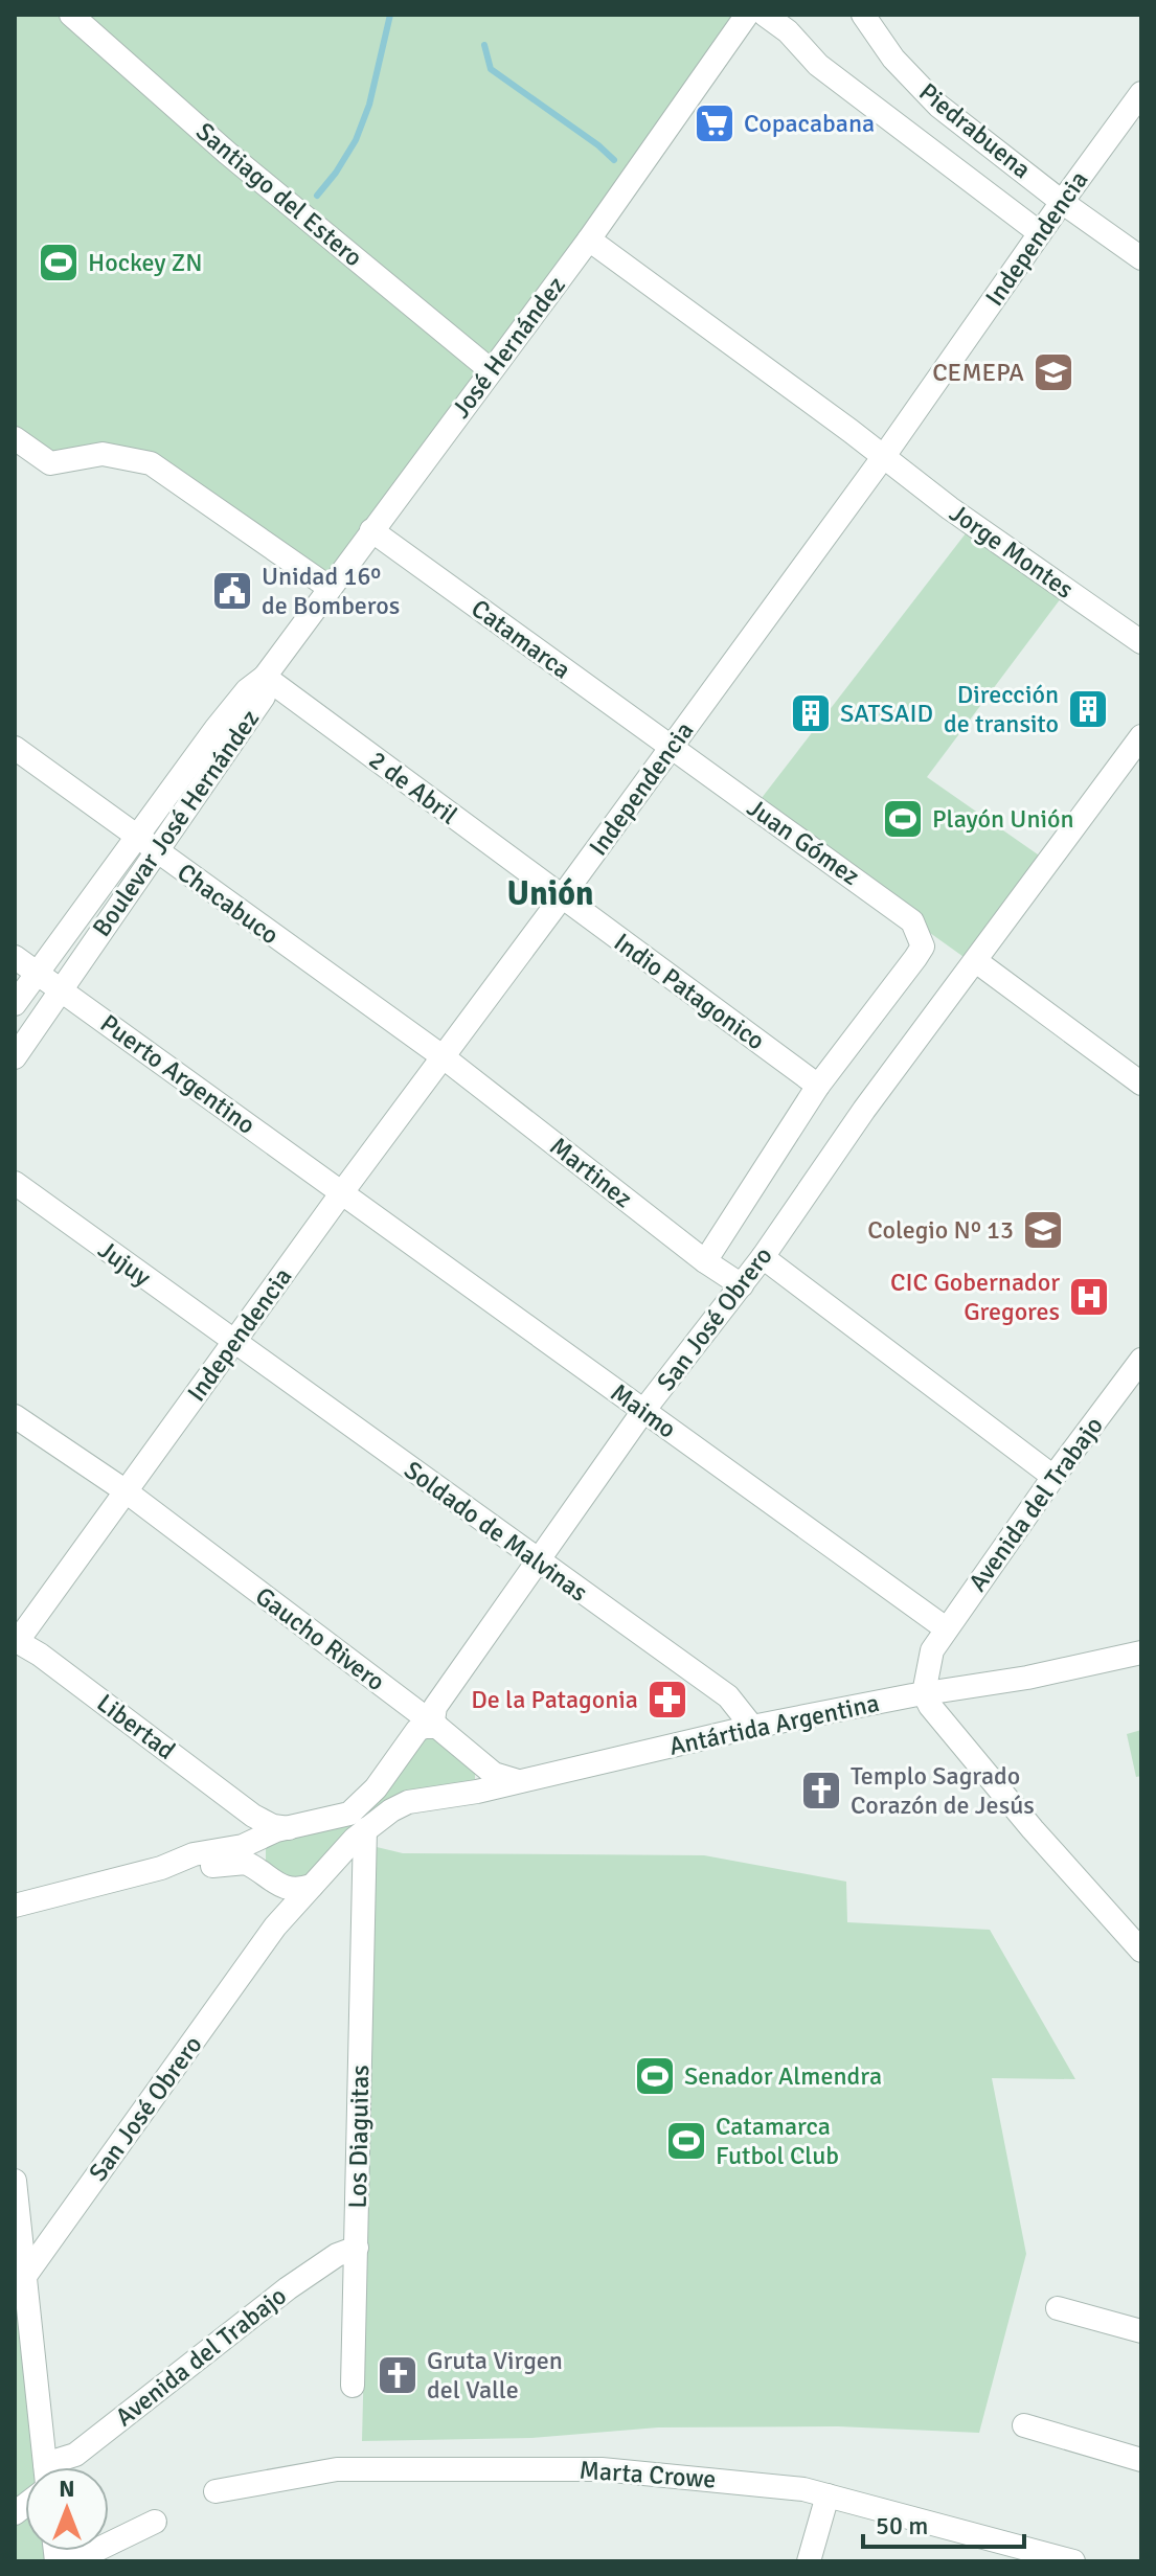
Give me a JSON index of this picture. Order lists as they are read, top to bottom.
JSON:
{
  "streets": {
    "street": [
      "Piedrabuena",
      "Santiago del Estero",
      "Independencia",
      "José Hernández",
      "Jorge Montes",
      "Catamarca",
      "2 de Abril",
      "Boulevar José Hernández",
      "Juan Gómez",
      "Chacabuco",
      "Indio Patagonico",
      "Puerto Argentino",
      "Martinez",
      "Jujuy",
      "San José Obrero",
      "Maimo",
      "Avenida del Trabajo",
      "Soldado de Malvinas",
      "Gaucho Rivero",
      "Antártida Argentina",
      "Libertad",
      "Los Diaguitas",
      "Marta Crowe"
    ]
  },
  "crossings": [
    ["Piedrabuena", "Independencia"],
    ["Santiago del Estero", "José Hernández"],
    ["Independencia", "Jorge Montes"],
    ["Independencia", "Catamarca"],
    ["Independencia", "2 de Abril"],
    ["Independencia", "Juan Gómez"],
    ["Independencia", "Chacabuco"],
    ["Independencia", "Indio Patagonico"],
    ["Independencia", "Puerto Argentino"],
    ["Independencia", "Martinez"],
    ["Independencia", "Jujuy"],
    ["Independencia", "Maimo"],
    ["Independencia", "Soldado de Malvinas"],
    ["Independencia", "Gaucho Rivero"],
    ["Independencia", "Libertad"],
    ["José Hernández", "Catamarca"],
    ["José Hernández", "2 de Abril"],
    ["José Hernández", "Boulevar José Hernández"],
    ["Catamarca", "Juan Gómez"],
    ["2 de Abril", "Boulevar José Hernández"],
    ["2 de Abril", "Indio Patagonico"],
    ["Boulevar José Hernández", "Chacabuco"],
    ["Boulevar José Hernández", "Puerto Argentino"],
    ["Juan Gómez", "San José Obrero"],
    ["Chacabuco", "Martinez"],
    ["Indio Patagonico", "San José Obrero"],
    ["Puerto Argentino", "Maimo"],
    ["Martinez", "San José Obrero"],
    ["Jujuy", "Soldado de Malvinas"],
    ["San José Obrero", "Maimo"],
    ["San José Obrero", "Soldado de Malvinas"],
    ["San José Obrero", "Gaucho Rivero"],
    ["San José Obrero", "Antártida Argentina"],
    ["San José Obrero", "Los Diaguitas"],
    ["Maimo", "Avenida del Trabajo"],
    ["Avenida del Trabajo", "Antártida Argentina"],
    ["Avenida del Trabajo", "Los Diaguitas"],
    ["Soldado de Malvinas", "Antártida Argentina"],
    ["Gaucho Rivero", "Antártida Argentina"]
  ],
  "districts": ["Unión"],
  "places": {
    "supermarket": ["Copacabana"],
    "sports": [
      "Hockey ZN",
      "Playón Unión",
      "Senador Almendra",
      "Catamarca Futbol Club"
    ],
    "school or university": ["CEMEPA", "Colegio Nº 13"],
    "public building": ["Unidad 16º de Bomberos"],
    "building": ["Dirección de transito", "SATSAID"],
    "hospital": ["CIC Gobernador Gregores"],
    "pharmacy": ["De la Patagonia"],
    "church": ["Templo Sagrado Corazón de Jesús", "Gruta Virgen del Valle"]
  },
  "scale_bar": "50 m",
  "north": "top"
}
